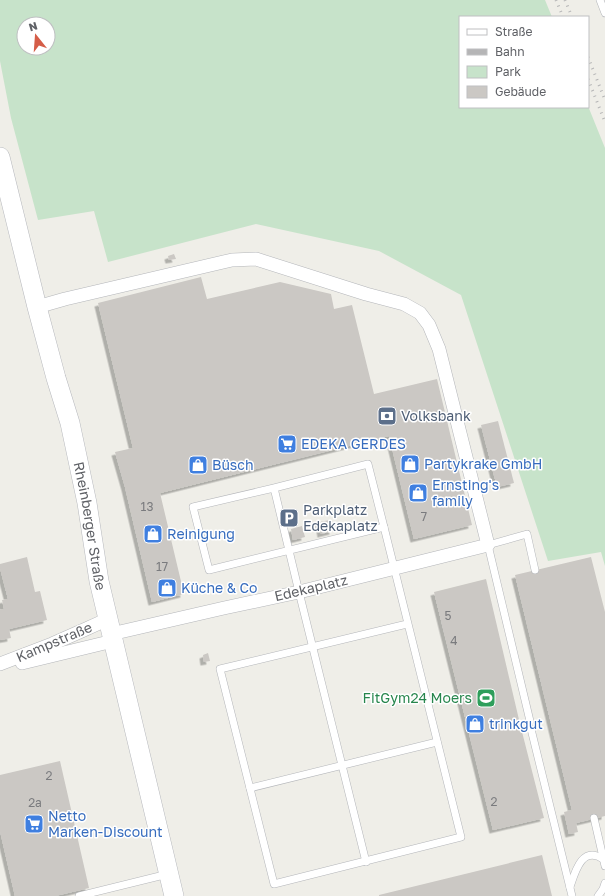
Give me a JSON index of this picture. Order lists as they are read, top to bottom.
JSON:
{
  "streets": {
    "main road": ["Rheinberger Straße"],
    "street": ["Edekaplatz", "Kampstraße"]
  },
  "crossings": [
    ["Rheinberger Straße", "Edekaplatz"],
    ["Rheinberger Straße", "Kampstraße"],
    ["Edekaplatz", "Kampstraße"]
  ],
  "places": {
    "bank": ["Volksbank"],
    "supermarket": ["EDEKA GERDES", "Netto Marken-Discount"],
    "shop": [
      "Partykrake GmbH",
      "Büsch",
      "Ernsting's family",
      "Reinigung",
      "Küche & Co",
      "trinkgut"
    ],
    "parking": ["Parkplatz Edekaplatz"],
    "sports": ["FitGym24 Moers"]
  },
  "house_numbers": [
    "13",
    "7",
    "17",
    "5",
    "4",
    "2",
    "2",
    "2a"
  ],
  "legend": [
    "Straße",
    "Bahn",
    "Park",
    "Gebäude"
  ],
  "north": "top"
}
